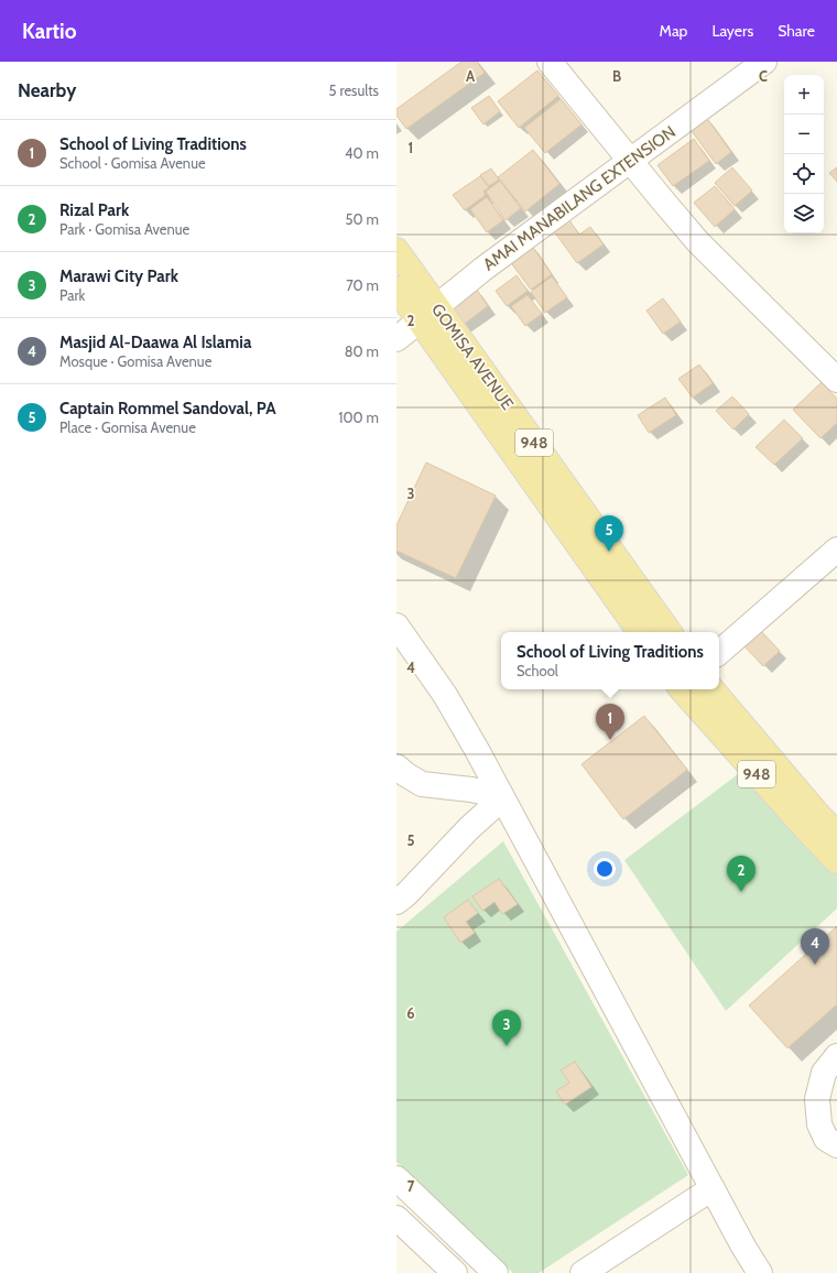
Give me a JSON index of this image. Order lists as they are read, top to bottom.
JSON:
{
  "streets": {
    "main road": ["GOMISA AVENUE", "948"],
    "street": ["AMAI MANABILANG EXTENSION"]
  },
  "crossings": [
    ["AMAI MANABILANG EXTENSION", "GOMISA AVENUE"]
  ],
  "page": {
    "header": "Kartio",
    "nav": ["Map", "Layers", "Share"],
    "heading": ["Nearby", "5 results"],
    "map_buttons": ["+", "−"],
    "list": [
      {
        "mark": "1",
        "name": "School of Living Traditions",
        "note": "School · Gomisa Avenue",
        "value": "40 m"
      },
      {
        "mark": "2",
        "name": "Rizal Park",
        "note": "Park · Gomisa Avenue",
        "value": "50 m"
      },
      {
        "mark": "3",
        "name": "Marawi City Park",
        "note": "Park",
        "value": "70 m"
      },
      {
        "mark": "4",
        "name": "Masjid Al-Daawa Al Islamia",
        "note": "Mosque · Gomisa Avenue",
        "value": "80 m"
      },
      {
        "mark": "5",
        "name": "Captain Rommel Sandoval, PA",
        "note": "Place · Gomisa Avenue",
        "value": "100 m"
      }
    ],
    "pins": [
      "5",
      "1",
      "2",
      "4",
      "3"
    ],
    "popup": ["School of Living Traditions", "School"]
  },
  "grid": {
    "columns": ["A", "B", "C"],
    "rows": [
      "1",
      "2",
      "3",
      "4",
      "5",
      "6",
      "7"
    ]
  }
}
